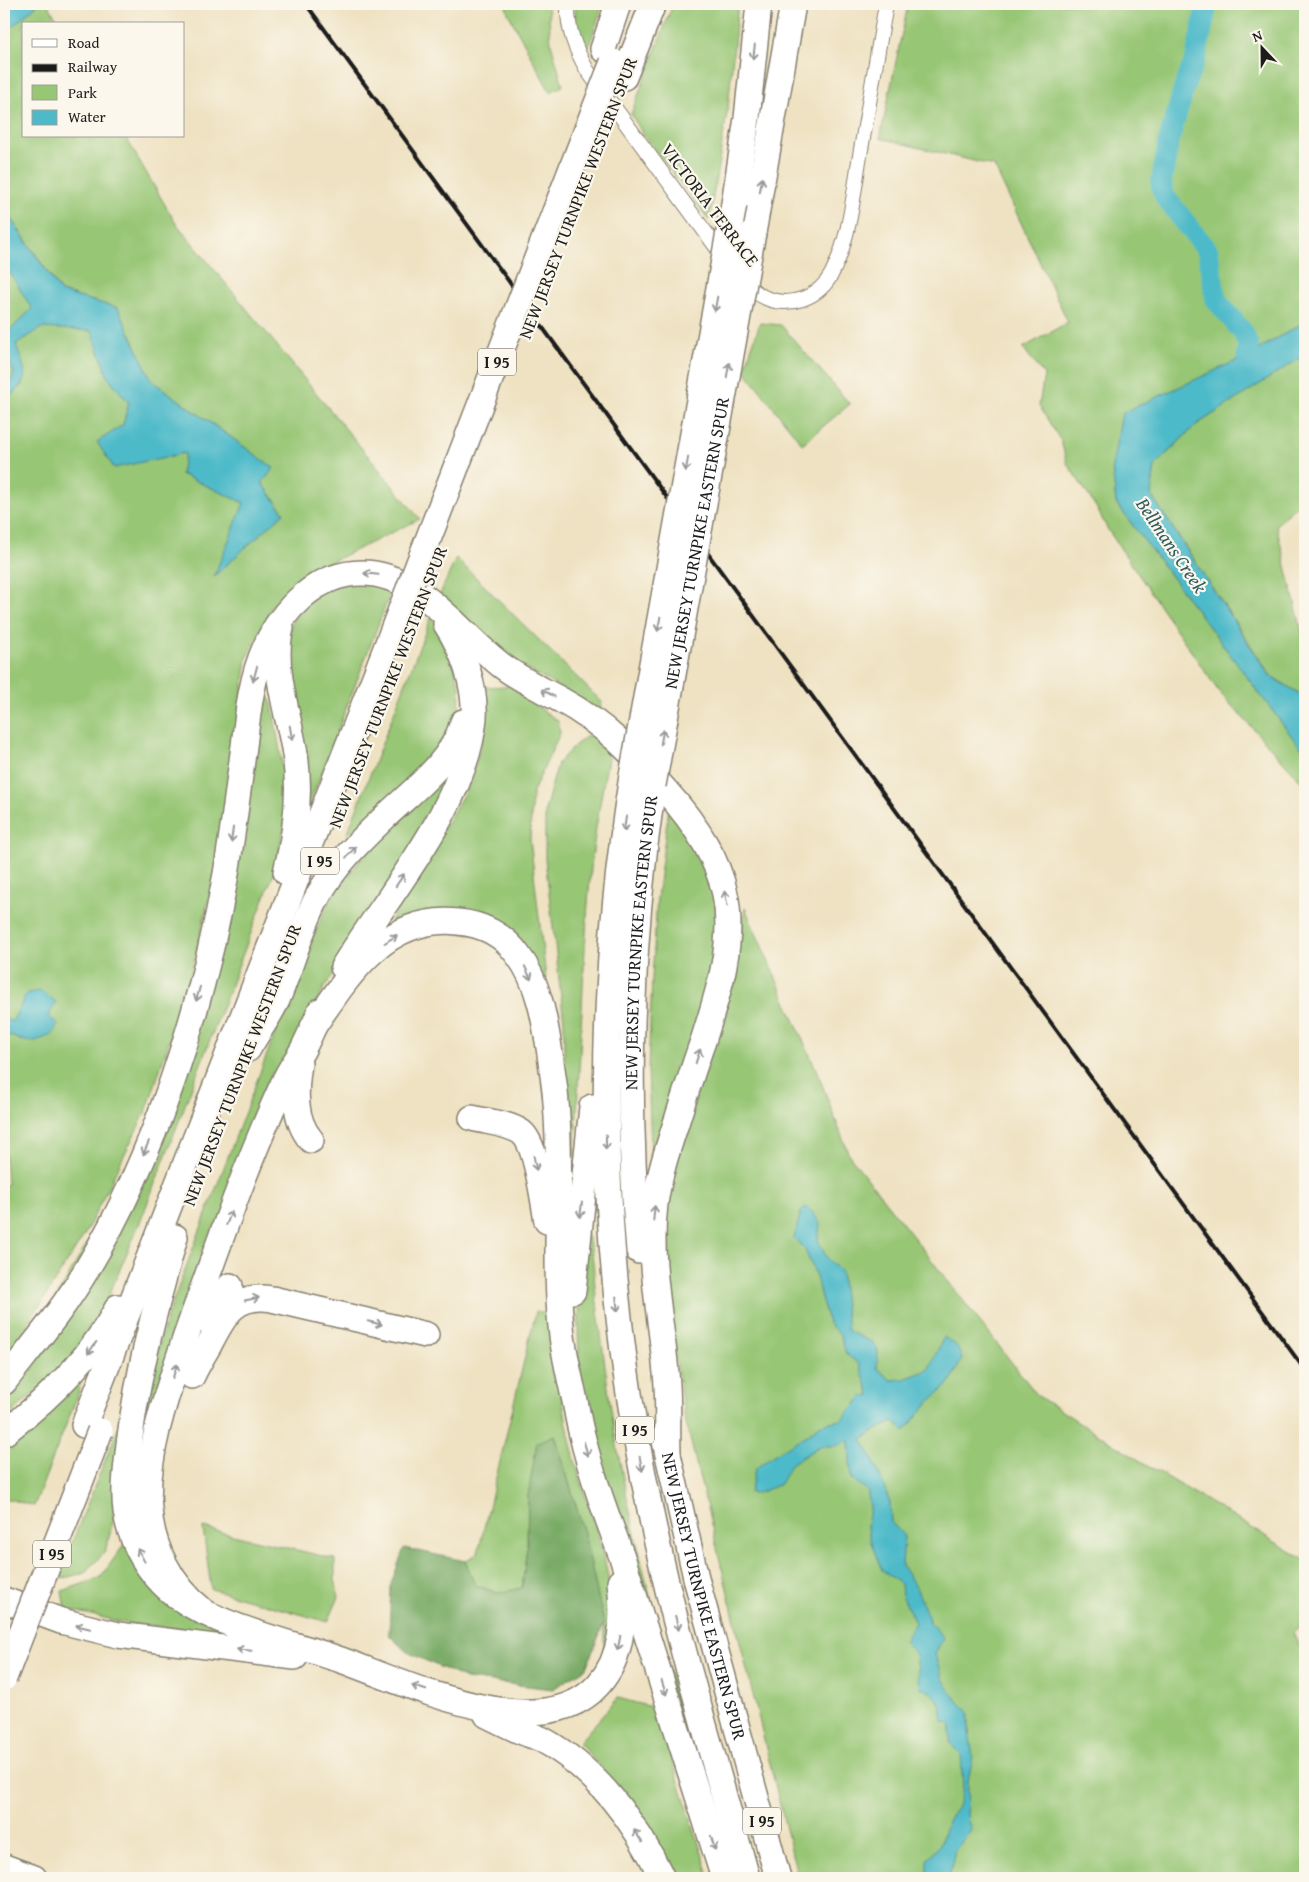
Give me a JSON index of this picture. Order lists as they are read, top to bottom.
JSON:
{
  "streets": {
    "highway": ["NEW JERSEY TURNPIKE WESTERN SPUR", "I 95", "NEW JERSEY TURNPIKE EASTERN SPUR"],
    "street": ["VICTORIA TERRACE"]
  },
  "water": ["Bellmans Creek"],
  "legend": [
    "Road",
    "Railway",
    "Park",
    "Water"
  ],
  "north": "top"
}
